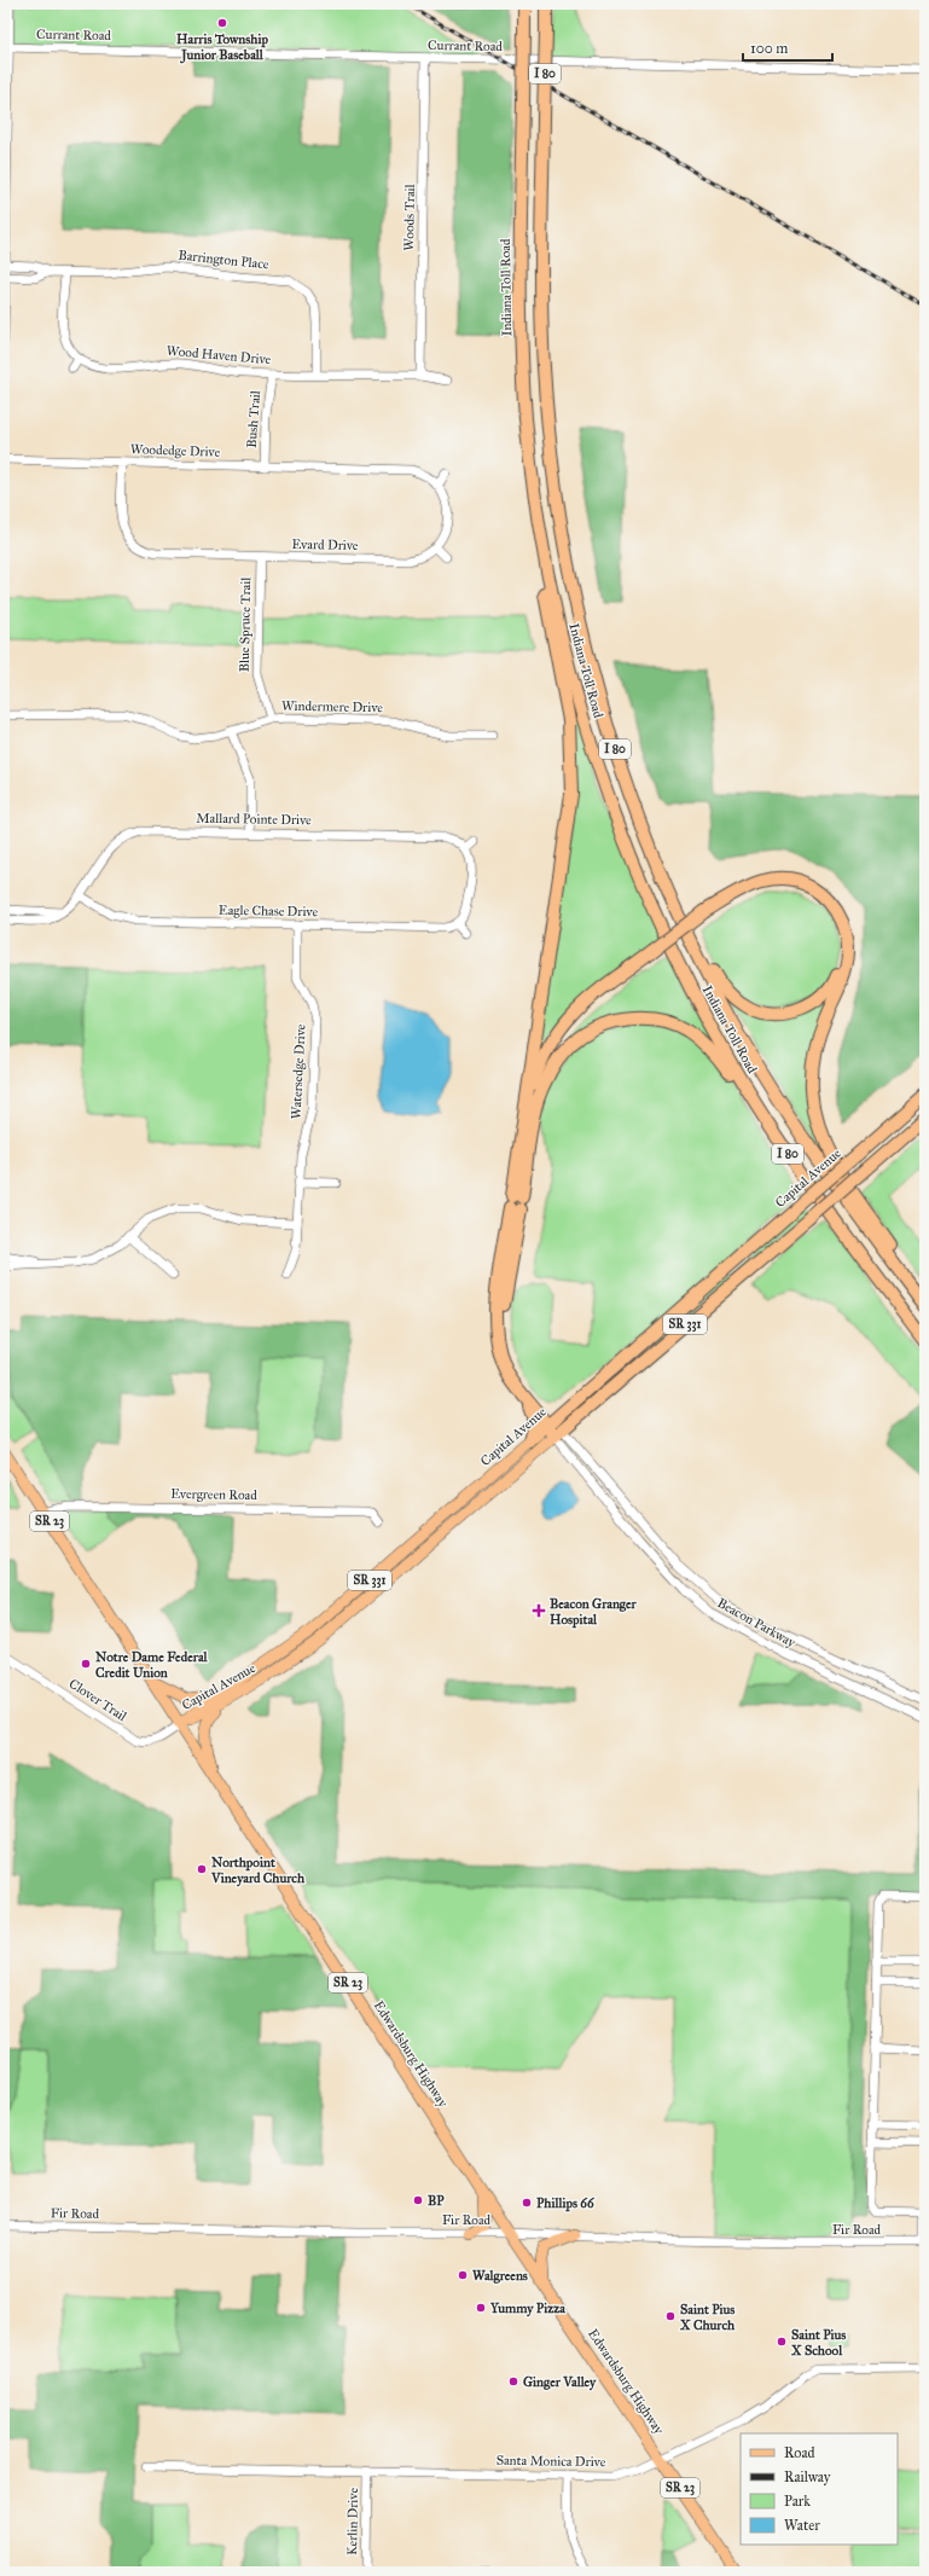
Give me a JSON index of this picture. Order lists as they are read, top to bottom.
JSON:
{
  "streets": {
    "highway": [
      "I 80",
      "Indiana Toll Road",
      "Capital Avenue",
      "SR 331"
    ],
    "main road": ["SR 23", "Edwardsburg Highway"],
    "street": [
      "Currant Road",
      "Woods Trail",
      "Barrington Place",
      "Wood Haven Drive",
      "Bush Trail",
      "Woodedge Drive",
      "Evard Drive",
      "Blue Spruce Trail",
      "Windermere Drive",
      "Mallard Pointe Drive",
      "Eagle Chase Drive",
      "Watersedge Drive",
      "Evergreen Road",
      "Beacon Parkway",
      "Clover Trail",
      "Fir Road",
      "Santa Monica Drive",
      "Kerlin Drive"
    ]
  },
  "crossings": [
    ["Currant Road", "Woods Trail"],
    ["Woods Trail", "Wood Haven Drive"],
    ["Barrington Place", "Wood Haven Drive"],
    ["Wood Haven Drive", "Bush Trail"],
    ["Bush Trail", "Woodedge Drive"],
    ["Woodedge Drive", "Evard Drive"],
    ["Evard Drive", "Blue Spruce Trail"],
    ["Blue Spruce Trail", "Windermere Drive"],
    ["Mallard Pointe Drive", "Eagle Chase Drive"],
    ["Eagle Chase Drive", "Watersedge Drive"],
    ["Capital Avenue", "Beacon Parkway"],
    ["Capital Avenue", "Clover Trail"],
    ["Capital Avenue", "Edwardsburg Highway"],
    ["Evergreen Road", "Edwardsburg Highway"],
    ["Clover Trail", "Edwardsburg Highway"],
    ["Edwardsburg Highway", "Fir Road"],
    ["Edwardsburg Highway", "Santa Monica Drive"],
    ["Santa Monica Drive", "Kerlin Drive"]
  ],
  "places": {
    "other": [
      "Harris Township Junior Baseball",
      "Notre Dame Federal Credit Union",
      "Northpoint Vineyard Church",
      "BP",
      "Phillips 66",
      "Walgreens",
      "Yummy Pizza",
      "Saint Pius X Church",
      "Saint Pius X School",
      "Ginger Valley"
    ],
    "health": ["Beacon Granger Hospital"]
  },
  "legend": [
    "Road",
    "Railway",
    "Park",
    "Water"
  ],
  "scale_bar": "100 m"
}
